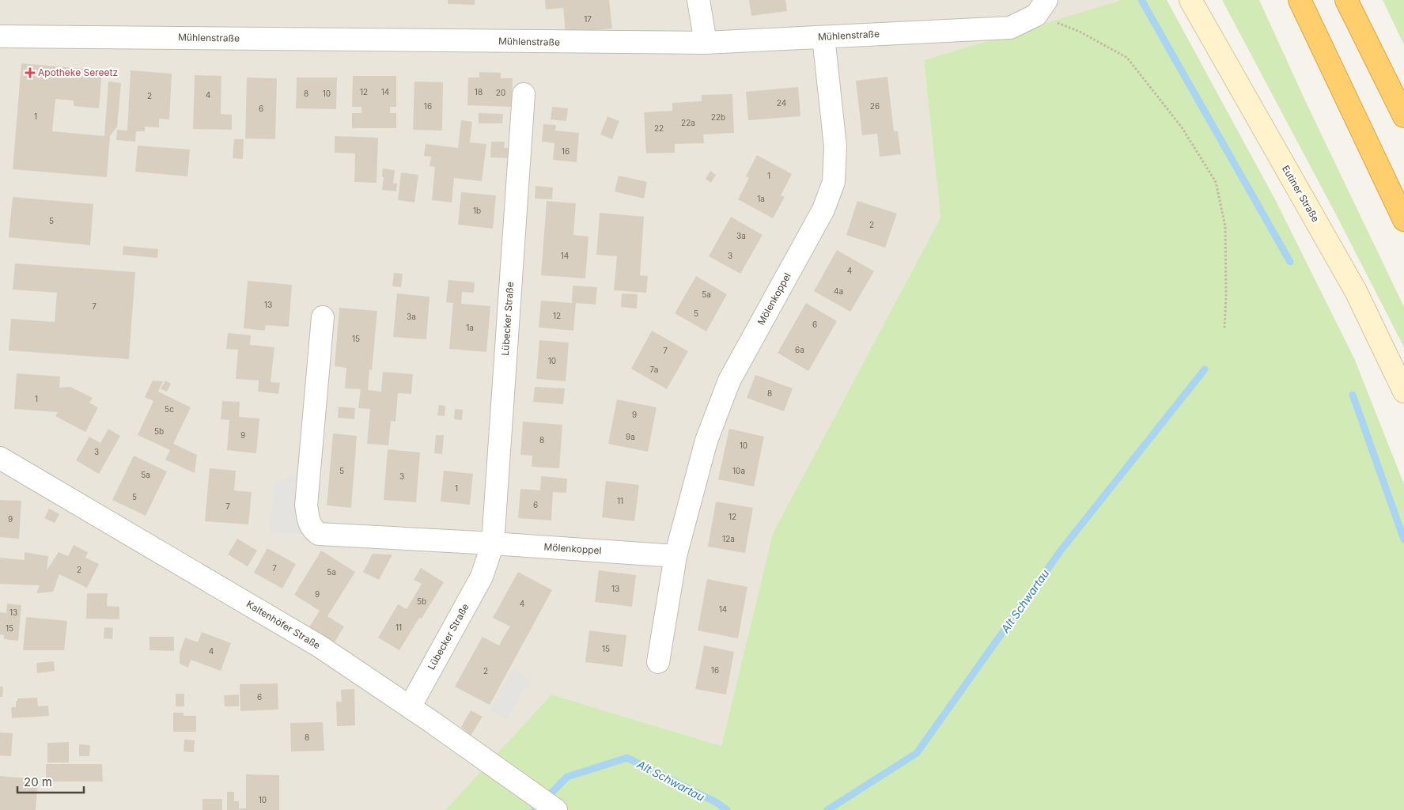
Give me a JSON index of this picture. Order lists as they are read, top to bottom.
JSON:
{
  "streets": {
    "main road": ["Eutiner Straße"],
    "street": [
      "Mühlenstraße",
      "Mölenkoppel",
      "Lübecker Straße",
      "Kaltenhöfer Straße"
    ]
  },
  "crossings": [
    ["Mühlenstraße", "Mölenkoppel"],
    ["Mölenkoppel", "Lübecker Straße"],
    ["Lübecker Straße", "Kaltenhöfer Straße"]
  ],
  "water": ["Alt Schwartau"],
  "places": {
    "health": ["Apotheke Sereetz"]
  },
  "house_numbers": [
    "17",
    "12",
    "14",
    "18",
    "20",
    "8",
    "10",
    "4",
    "2",
    "24",
    "16",
    "26",
    "6",
    "1",
    "22b",
    "22a",
    "22",
    "16",
    "1",
    "1a",
    "1b",
    "5",
    "2",
    "3a",
    "14",
    "3",
    "4",
    "4a",
    "5a",
    "13",
    "7",
    "5",
    "12",
    "3a",
    "6",
    "1a",
    "15",
    "6a",
    "7",
    "10",
    "7a",
    "8",
    "1",
    "5c",
    "9",
    "5b",
    "9",
    "9a",
    "8",
    "10",
    "3",
    "5",
    "10a",
    "5a",
    "3",
    "1",
    "5",
    "11",
    "6",
    "7",
    "12",
    "9",
    "12a",
    "7",
    "2",
    "5a",
    "13",
    "9",
    "5b",
    "4",
    "14",
    "13",
    "11",
    "15",
    "15",
    "4",
    "16",
    "2",
    "6",
    "8",
    "10"
  ],
  "scale_bar": "20 m"
}
